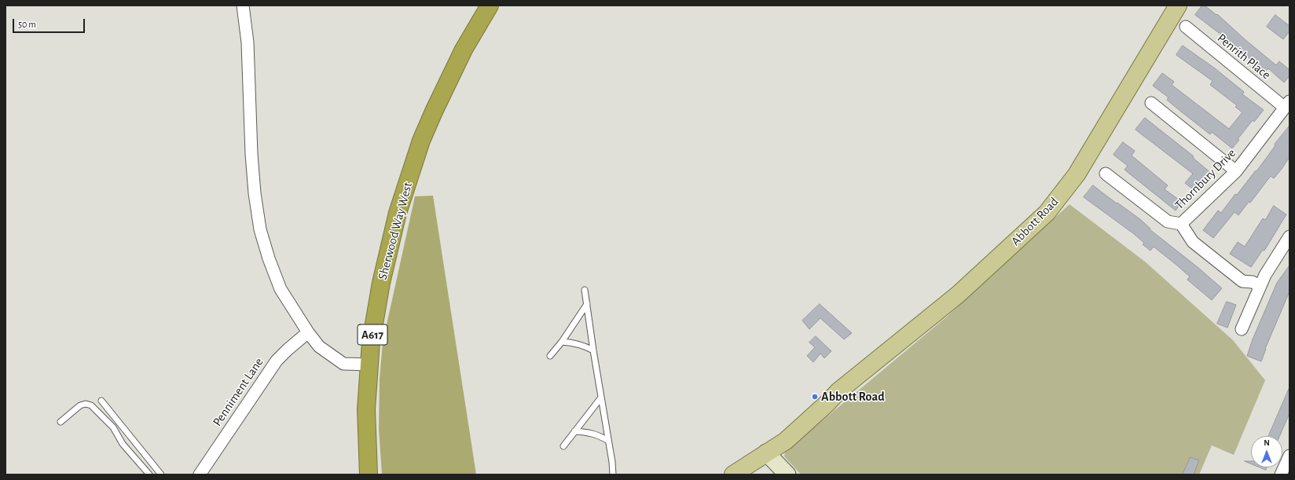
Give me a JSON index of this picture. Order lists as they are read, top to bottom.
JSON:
{
  "streets": {
    "highway": ["Sherwood Way West", "A617"],
    "main road": ["Abbott Road"],
    "street": ["Penrith Place", "Thornbury Drive", "Penniment Lane"]
  },
  "crossings": [
    ["Penrith Place", "Thornbury Drive"]
  ],
  "places": ["Abbott Road"],
  "scale_bar": "50 m",
  "north": "top"
}
